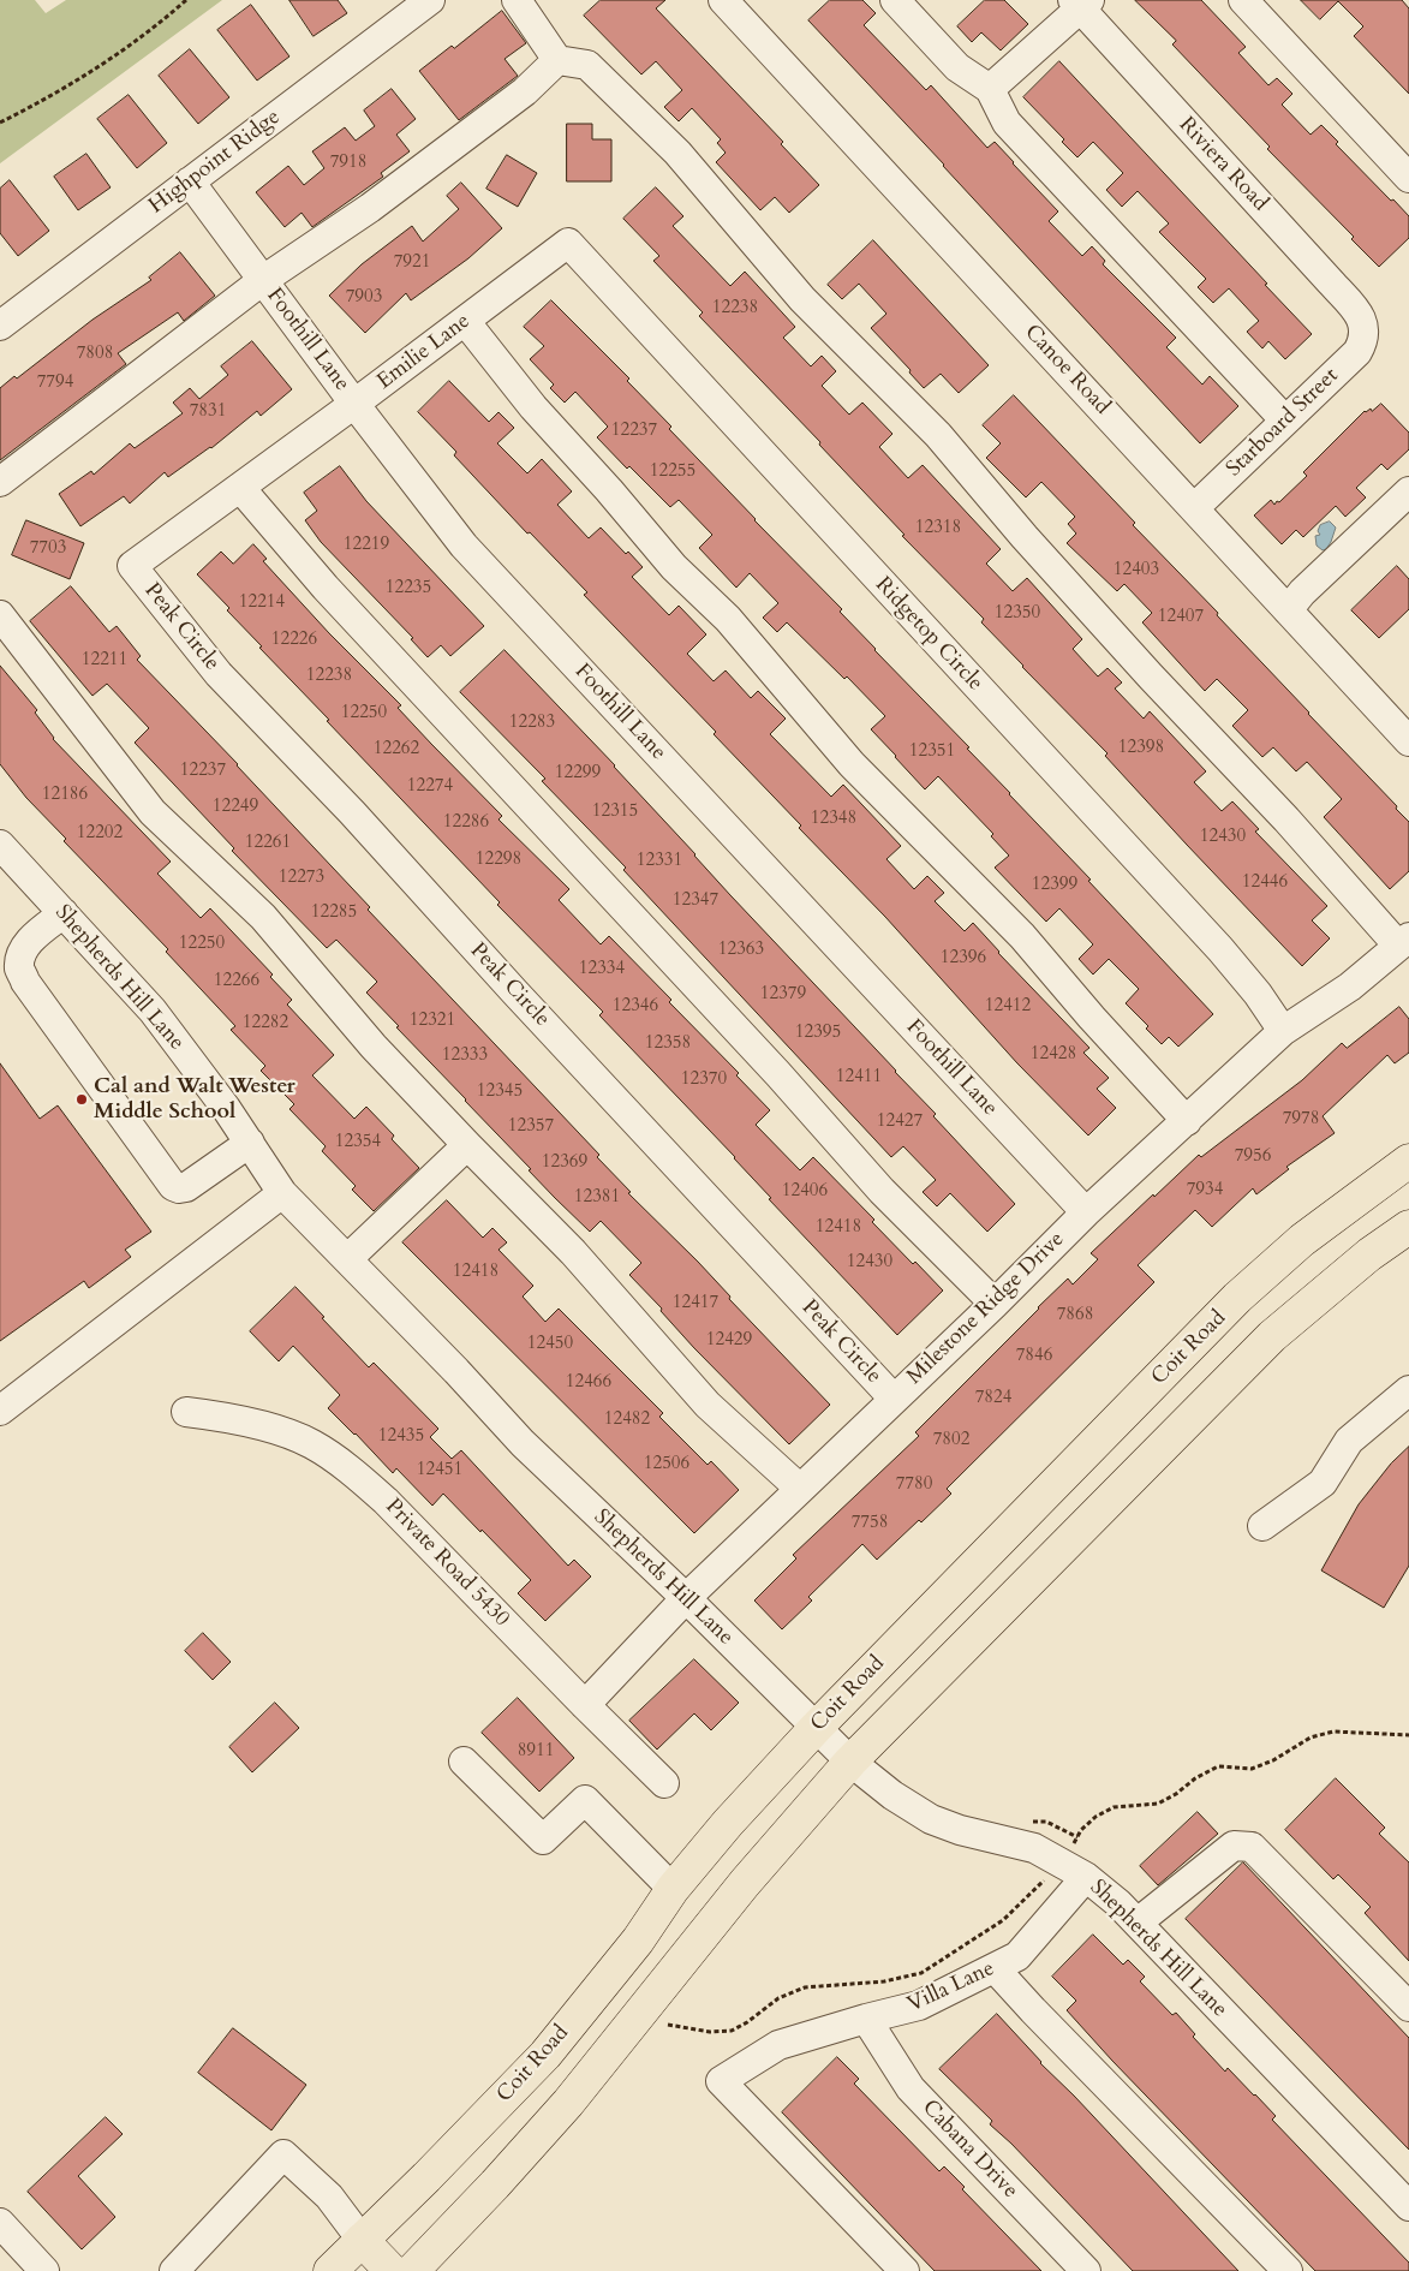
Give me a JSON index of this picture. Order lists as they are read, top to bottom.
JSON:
{
  "streets": {
    "main road": ["Coit Road"],
    "street": [
      "Highpoint Ridge",
      "Riviera Road",
      "Foothill Lane",
      "Emilie Lane",
      "Canoe Road",
      "Starboard Street",
      "Peak Circle",
      "Ridgetop Circle",
      "Shepherds Hill Lane",
      "Milestone Ridge Drive",
      "Private Road 5430",
      "Villa Lane",
      "Cabana Drive"
    ]
  },
  "crossings": [
    ["Highpoint Ridge", "Foothill Lane"],
    ["Riviera Road", "Starboard Street"],
    ["Foothill Lane", "Emilie Lane"],
    ["Foothill Lane", "Milestone Ridge Drive"],
    ["Emilie Lane", "Peak Circle"],
    ["Emilie Lane", "Ridgetop Circle"],
    ["Canoe Road", "Starboard Street"],
    ["Peak Circle", "Milestone Ridge Drive"],
    ["Ridgetop Circle", "Milestone Ridge Drive"],
    ["Shepherds Hill Lane", "Milestone Ridge Drive"],
    ["Shepherds Hill Lane", "Coit Road"],
    ["Shepherds Hill Lane", "Villa Lane"],
    ["Milestone Ridge Drive", "Private Road 5430"],
    ["Villa Lane", "Cabana Drive"]
  ],
  "places": ["Cal and Walt Wester Middle School"],
  "house_numbers": [
    "7918",
    "7921",
    "7903",
    "12238",
    "7808",
    "7794",
    "7831",
    "12237",
    "12255",
    "12318",
    "12219",
    "7703",
    "12403",
    "12235",
    "12214",
    "12350",
    "12407",
    "12226",
    "12211",
    "12238",
    "12250",
    "12283",
    "12398",
    "12262",
    "12351",
    "12237",
    "12299",
    "12274",
    "12186",
    "12249",
    "12315",
    "12348",
    "12286",
    "12202",
    "12430",
    "12261",
    "12298",
    "12331",
    "12273",
    "12446",
    "12399",
    "12347",
    "12285",
    "12250",
    "12363",
    "12396",
    "12334",
    "12266",
    "12379",
    "12346",
    "12412",
    "12321",
    "12282",
    "12395",
    "12358",
    "12428",
    "12333",
    "12411",
    "12370",
    "12345",
    "7978",
    "12427",
    "12357",
    "12354",
    "7956",
    "12369",
    "7934",
    "12406",
    "12381",
    "12418",
    "12430",
    "12418",
    "12417",
    "7868",
    "12429",
    "12450",
    "7846",
    "12466",
    "7824",
    "12482",
    "12435",
    "7802",
    "12506",
    "12451",
    "7780",
    "7758",
    "8911"
  ]
}
